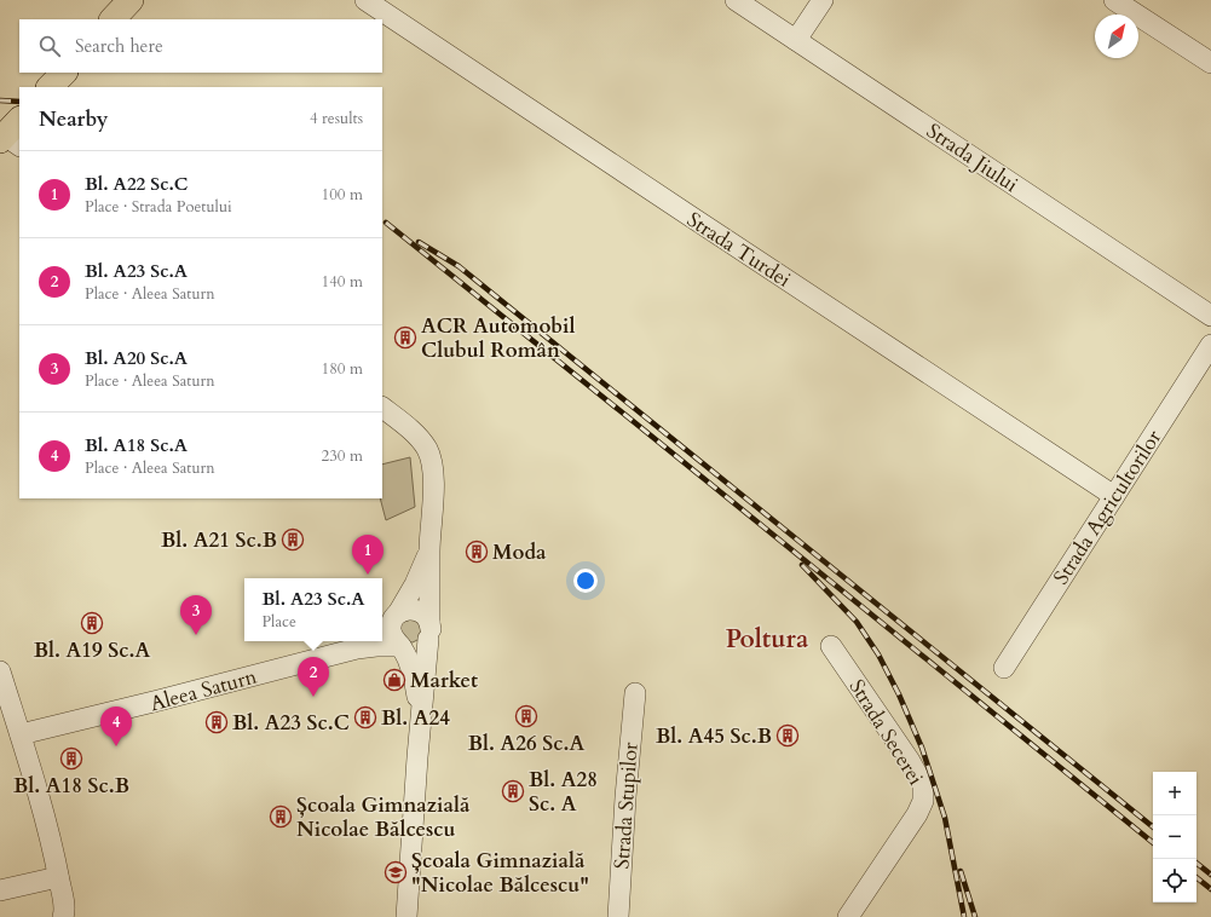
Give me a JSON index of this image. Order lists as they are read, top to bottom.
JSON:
{
  "streets": {
    "street": [
      "Strada Jiului",
      "Strada Turdei",
      "Strada Agricultorilor",
      "Aleea Saturn",
      "Strada Secerei",
      "Strada Stupilor"
    ]
  },
  "crossings": [
    ["Strada Turdei", "Strada Agricultorilor"]
  ],
  "districts": ["Poltura"],
  "places": {
    "building": [
      "ACR Automobil Clubul Român",
      "Bl. A21 Sc.B",
      "Moda",
      "Bl. A19 Sc.A",
      "Bl. A26 Sc.A",
      "Bl. A24",
      "Bl. A23 Sc.C",
      "Bl. A45 Sc.B",
      "Bl. A18 Sc.B",
      "Bl. A28 Sc. A",
      "Școala Gimnazială Nicolae Bălcescu"
    ],
    "shop": ["Market"],
    "school or university": ["Școala Gimnazială \"Nicolae Bălcescu\""]
  },
  "north": "top right",
  "page": {
    "search": "Search here",
    "heading": ["Nearby", "4 results"],
    "list": [
      {
        "mark": "1",
        "name": "Bl. A22 Sc.C",
        "note": "Place · Strada Poetului",
        "value": "100 m"
      },
      {
        "mark": "2",
        "name": "Bl. A23 Sc.A",
        "note": "Place · Aleea Saturn",
        "value": "140 m"
      },
      {
        "mark": "3",
        "name": "Bl. A20 Sc.A",
        "note": "Place · Aleea Saturn",
        "value": "180 m"
      },
      {
        "mark": "4",
        "name": "Bl. A18 Sc.A",
        "note": "Place · Aleea Saturn",
        "value": "230 m"
      }
    ],
    "pins": [
      "1",
      "3",
      "2",
      "4"
    ],
    "popup": ["Bl. A23 Sc.A", "Place"],
    "map_buttons": ["+", "−"]
  }
}
